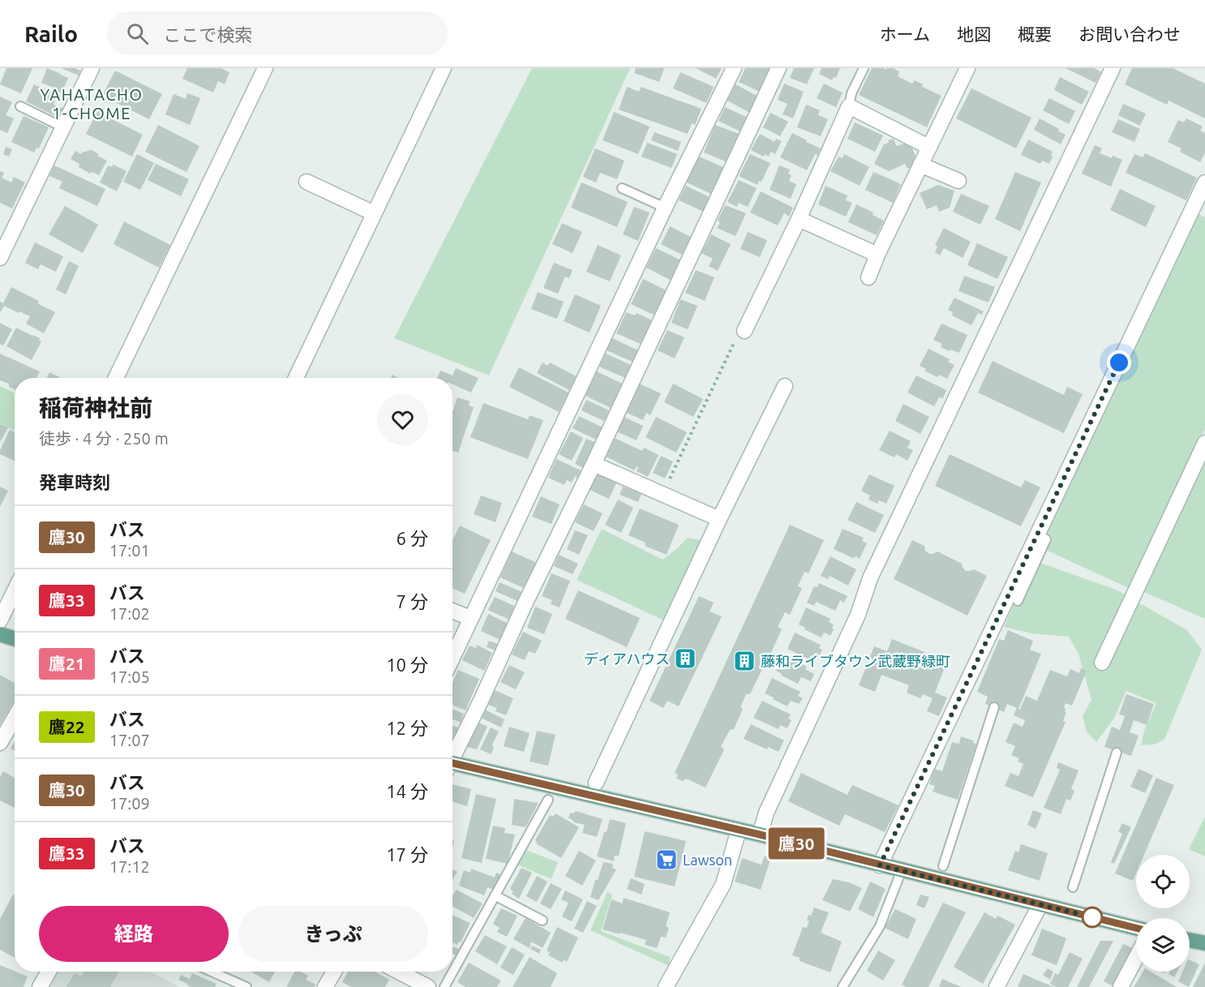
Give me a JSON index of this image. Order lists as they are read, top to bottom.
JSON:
{
  "districts": ["YAHATACHO 1-CHOME"],
  "places": {
    "building": ["ディアハウス", "藤和ライブタウン武蔵野緑町"],
    "supermarket": ["Lawson"]
  },
  "lines": ["bus line 鷹30"],
  "page": {
    "header": "Railo",
    "search": "ここで検索",
    "nav": [
      "ホーム",
      "地図",
      "概要",
      "お問い合わせ"
    ],
    "on_map": "鷹30",
    "heading": [
      ["稲荷神社前", "徒歩 · 4 分 · 250 m"],
      "発車時刻"
    ],
    "list": [
      {
        "mark": "鷹30",
        "name": "バス",
        "note": "17:01",
        "value": "6 分"
      },
      {
        "mark": "鷹33",
        "name": "バス",
        "note": "17:02",
        "value": "7 分"
      },
      {
        "mark": "鷹21",
        "name": "バス",
        "note": "17:05",
        "value": "10 分"
      },
      {
        "mark": "鷹22",
        "name": "バス",
        "note": "17:07",
        "value": "12 分"
      },
      {
        "mark": "鷹30",
        "name": "バス",
        "note": "17:09",
        "value": "14 分"
      },
      {
        "mark": "鷹33",
        "name": "バス",
        "note": "17:12",
        "value": "17 分"
      }
    ],
    "buttons": ["経路", "きっぷ"]
  }
}
